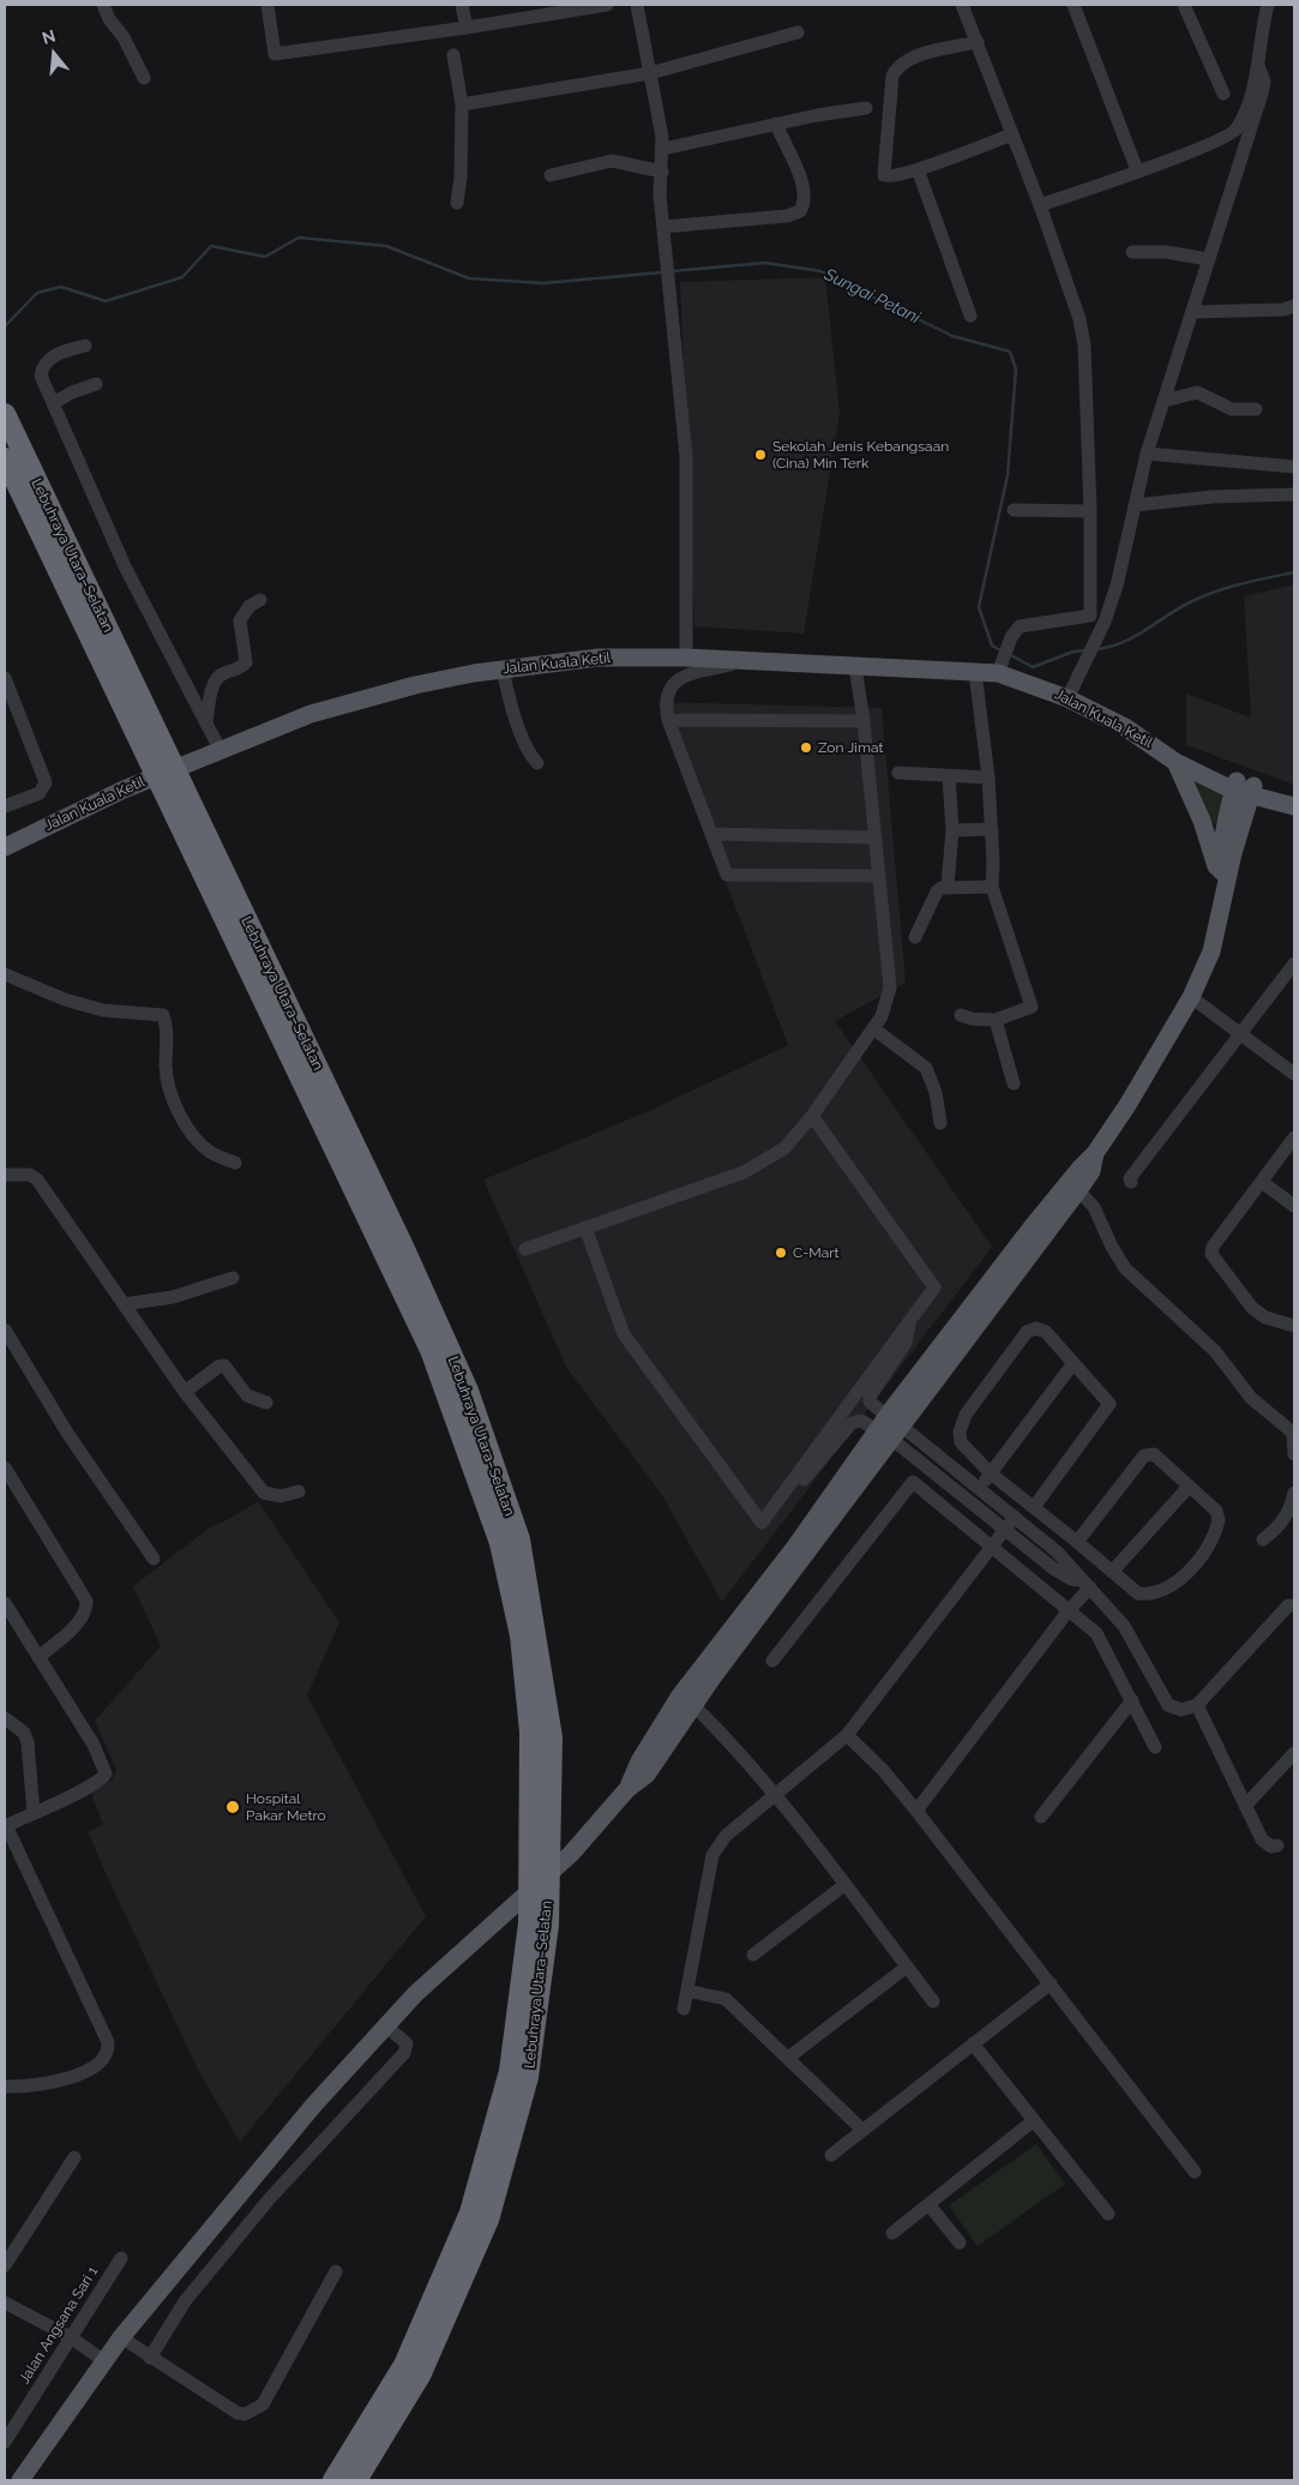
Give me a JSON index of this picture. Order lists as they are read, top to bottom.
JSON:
{
  "streets": {
    "highway": ["Lebuhraya Utara–Selatan"],
    "main road": ["Jalan Kuala Ketil"],
    "street": ["Jalan Angsana Sari 1"]
  },
  "water": ["Sungai Petani"],
  "places": [
    "Sekolah Jenis Kebangsaan (Cina) Min Terk",
    "Zon Jimat",
    "C-Mart",
    "Hospital Pakar Metro"
  ],
  "north": "top"
}
